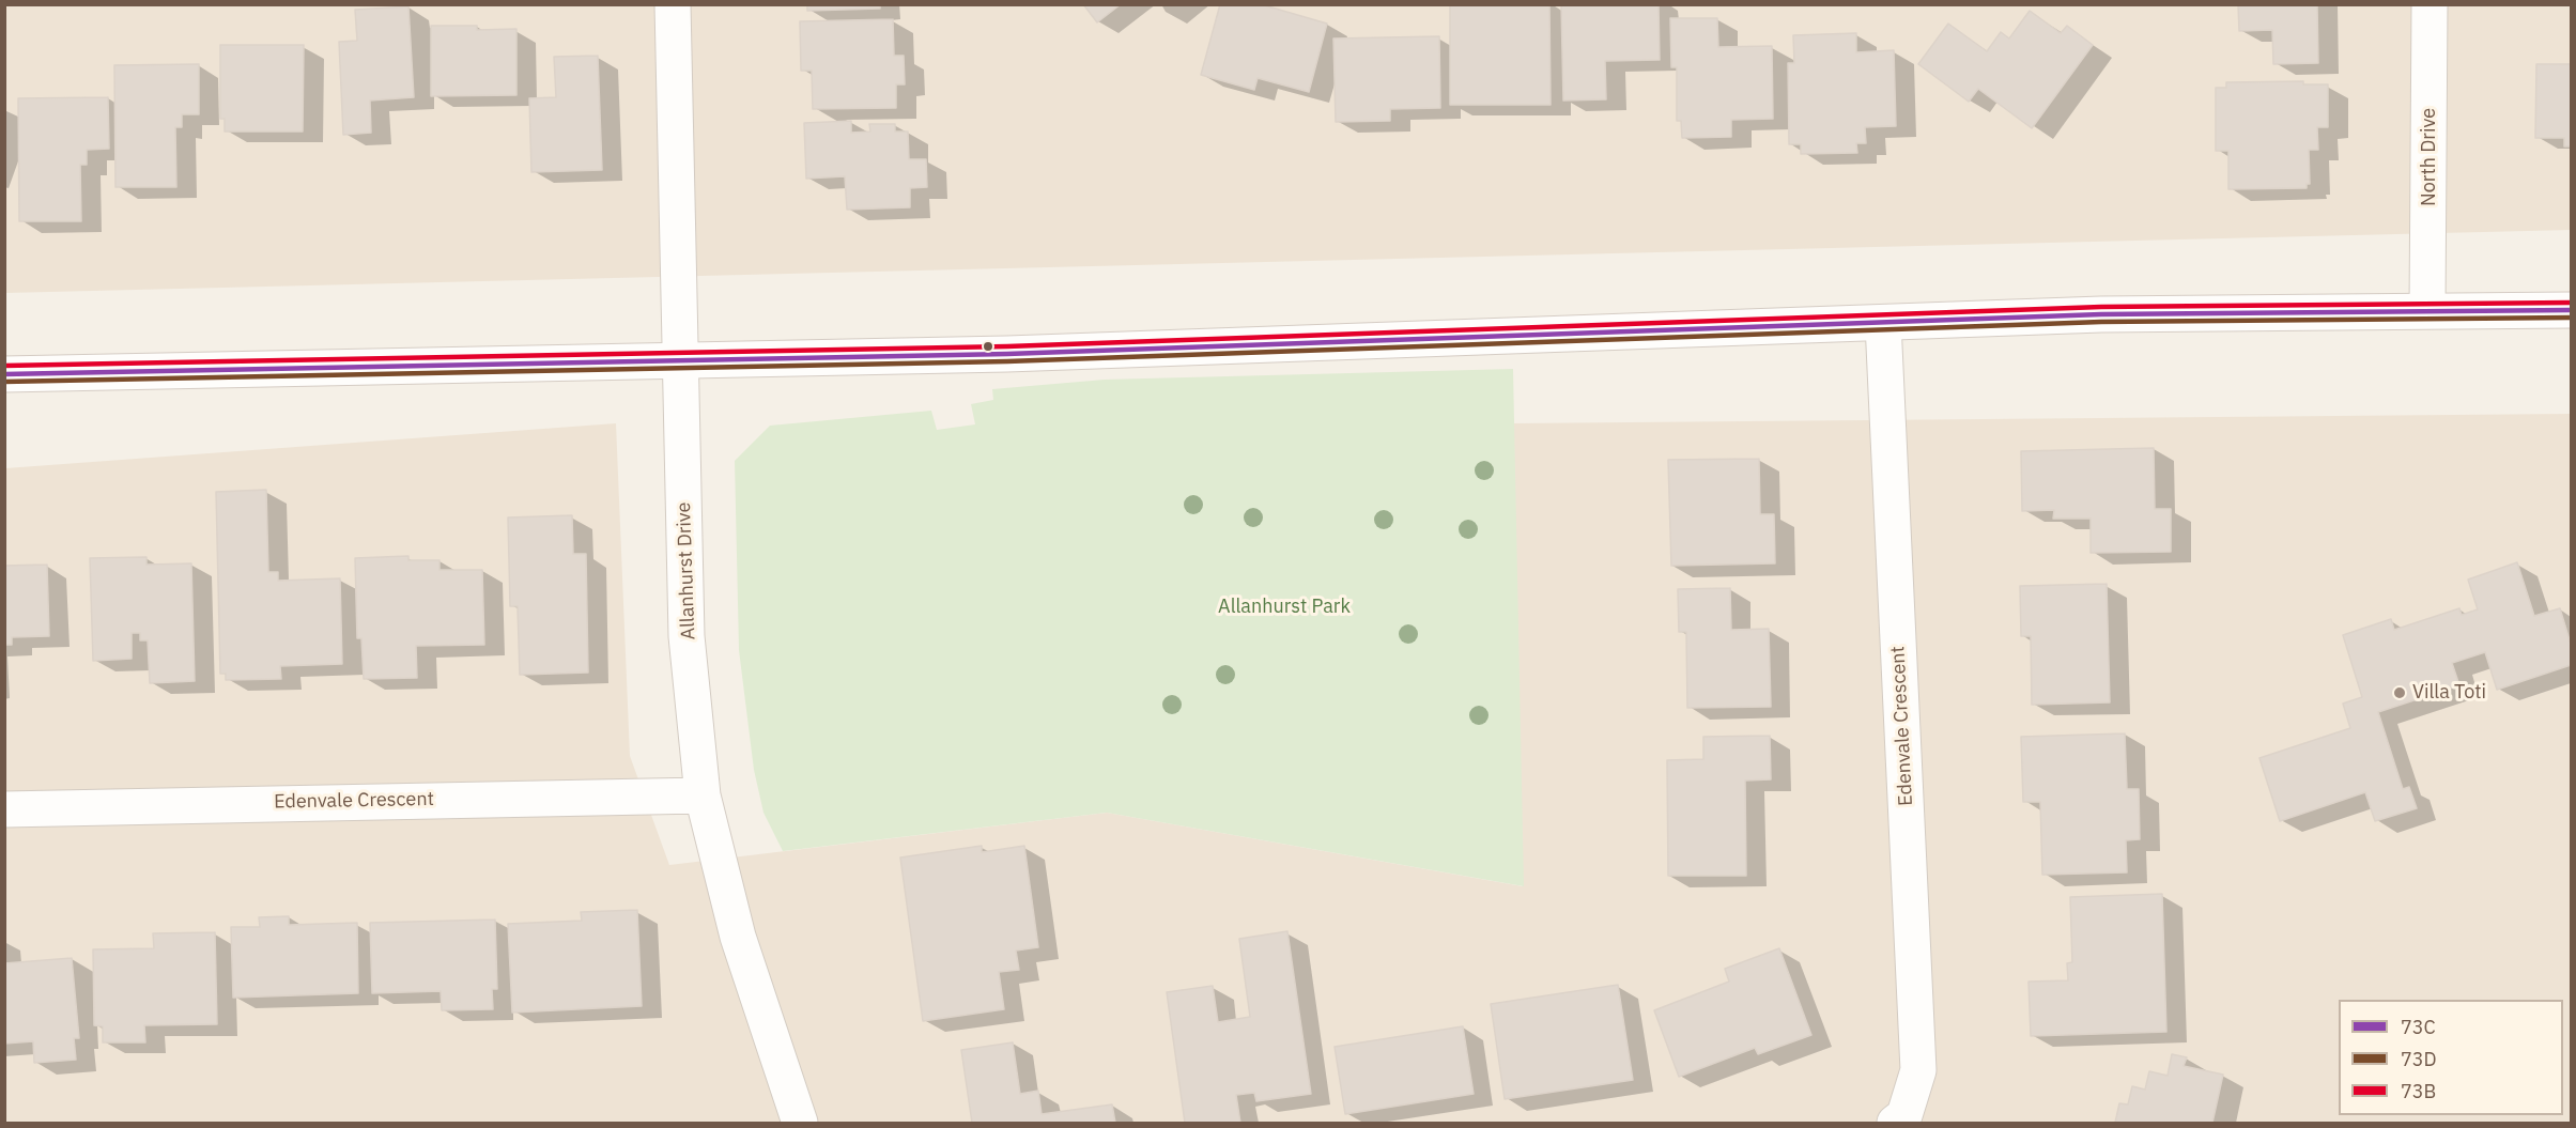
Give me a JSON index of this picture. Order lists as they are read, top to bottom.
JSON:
{
  "streets": {
    "street": ["North Drive", "Allanhurst Drive", "Edenvale Crescent"]
  },
  "crossings": [
    ["Allanhurst Drive", "Edenvale Crescent"]
  ],
  "parks": ["Allanhurst Park"],
  "places": ["Villa Toti"],
  "lines": ["transit line 73B", "transit line 73C", "transit line 73D"],
  "legend": ["73C", "73D", "73B"]
}
